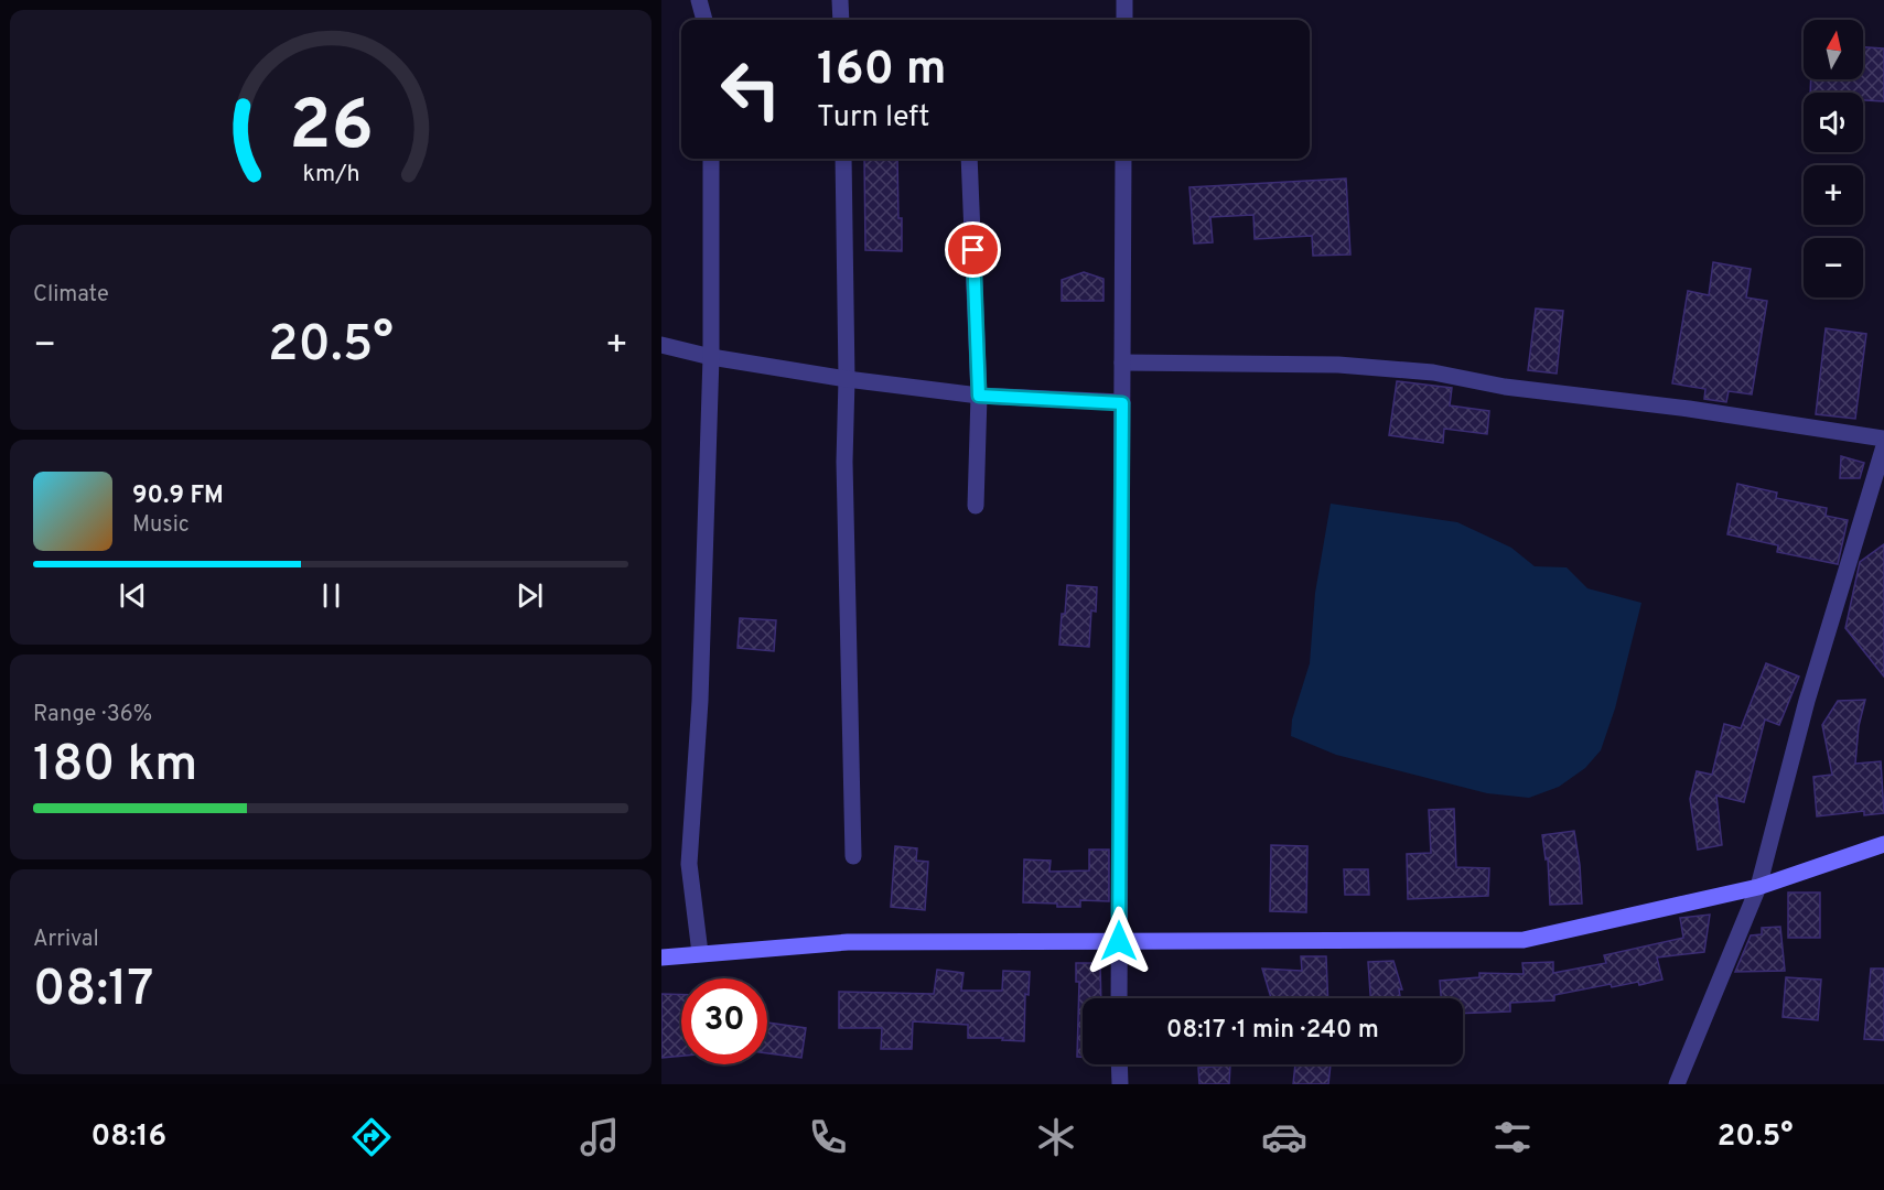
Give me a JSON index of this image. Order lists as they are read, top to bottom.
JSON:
{
  "north": "top",
  "page": {
    "map_buttons": ["+", "−"],
    "turn": ["160 m", "Turn left"],
    "tile": [
      "Climate",
      ["Range · 36%", "180 km"],
      ["Arrival", "08:17"]
    ],
    "heat": ["−", "20.5°", "+"],
    "song": ["90.9 FM", "Music"],
    "limit": "30",
    "trip": "08:17 · 1 min · 240 m",
    "tabs": ["08:16", "20.5°"],
    "gauge": ["26", "km/h"]
  }
}
